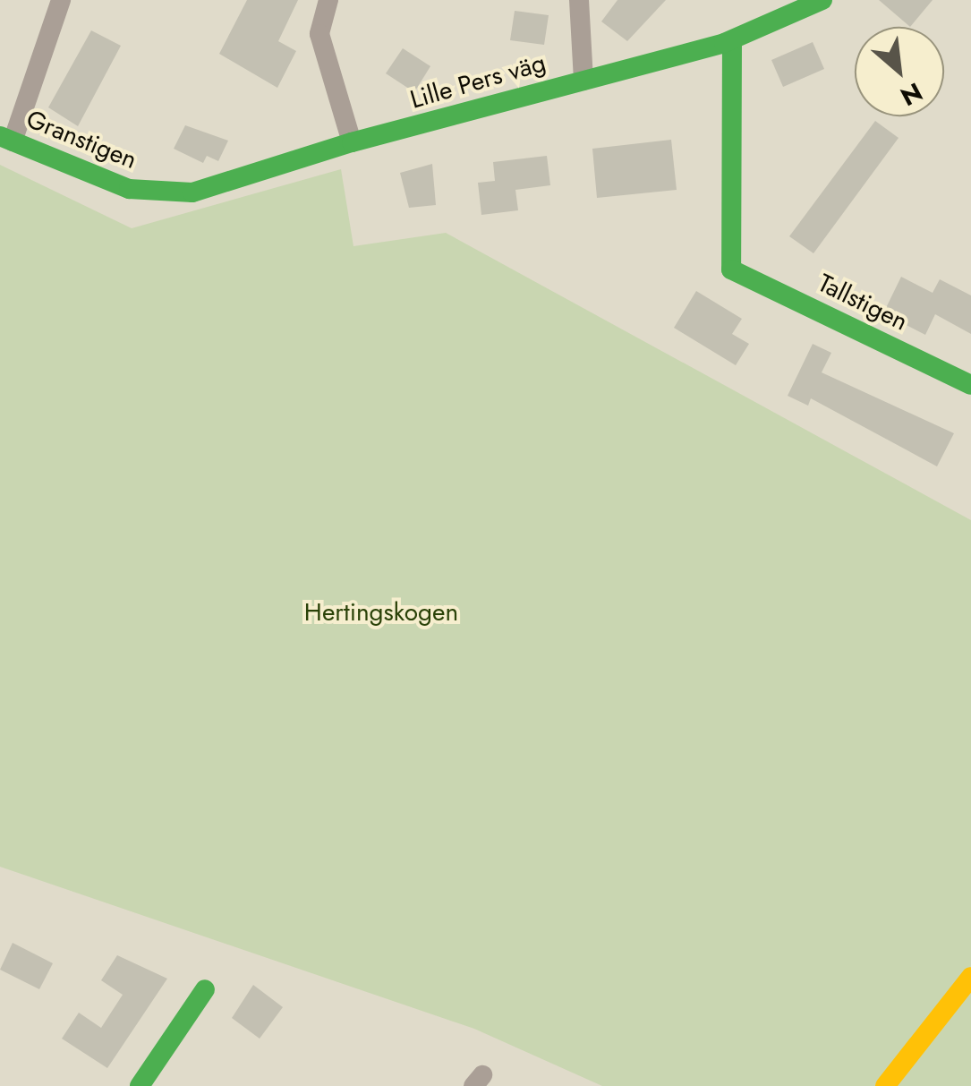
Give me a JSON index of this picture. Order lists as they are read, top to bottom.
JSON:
{
  "streets": {
    "street": ["Lille Pers väg", "Granstigen", "Tallstigen"]
  },
  "crossings": [
    ["Lille Pers väg", "Granstigen"],
    ["Lille Pers väg", "Tallstigen"]
  ],
  "parks": ["Hertingskogen"],
  "north": "bottom right"
}
